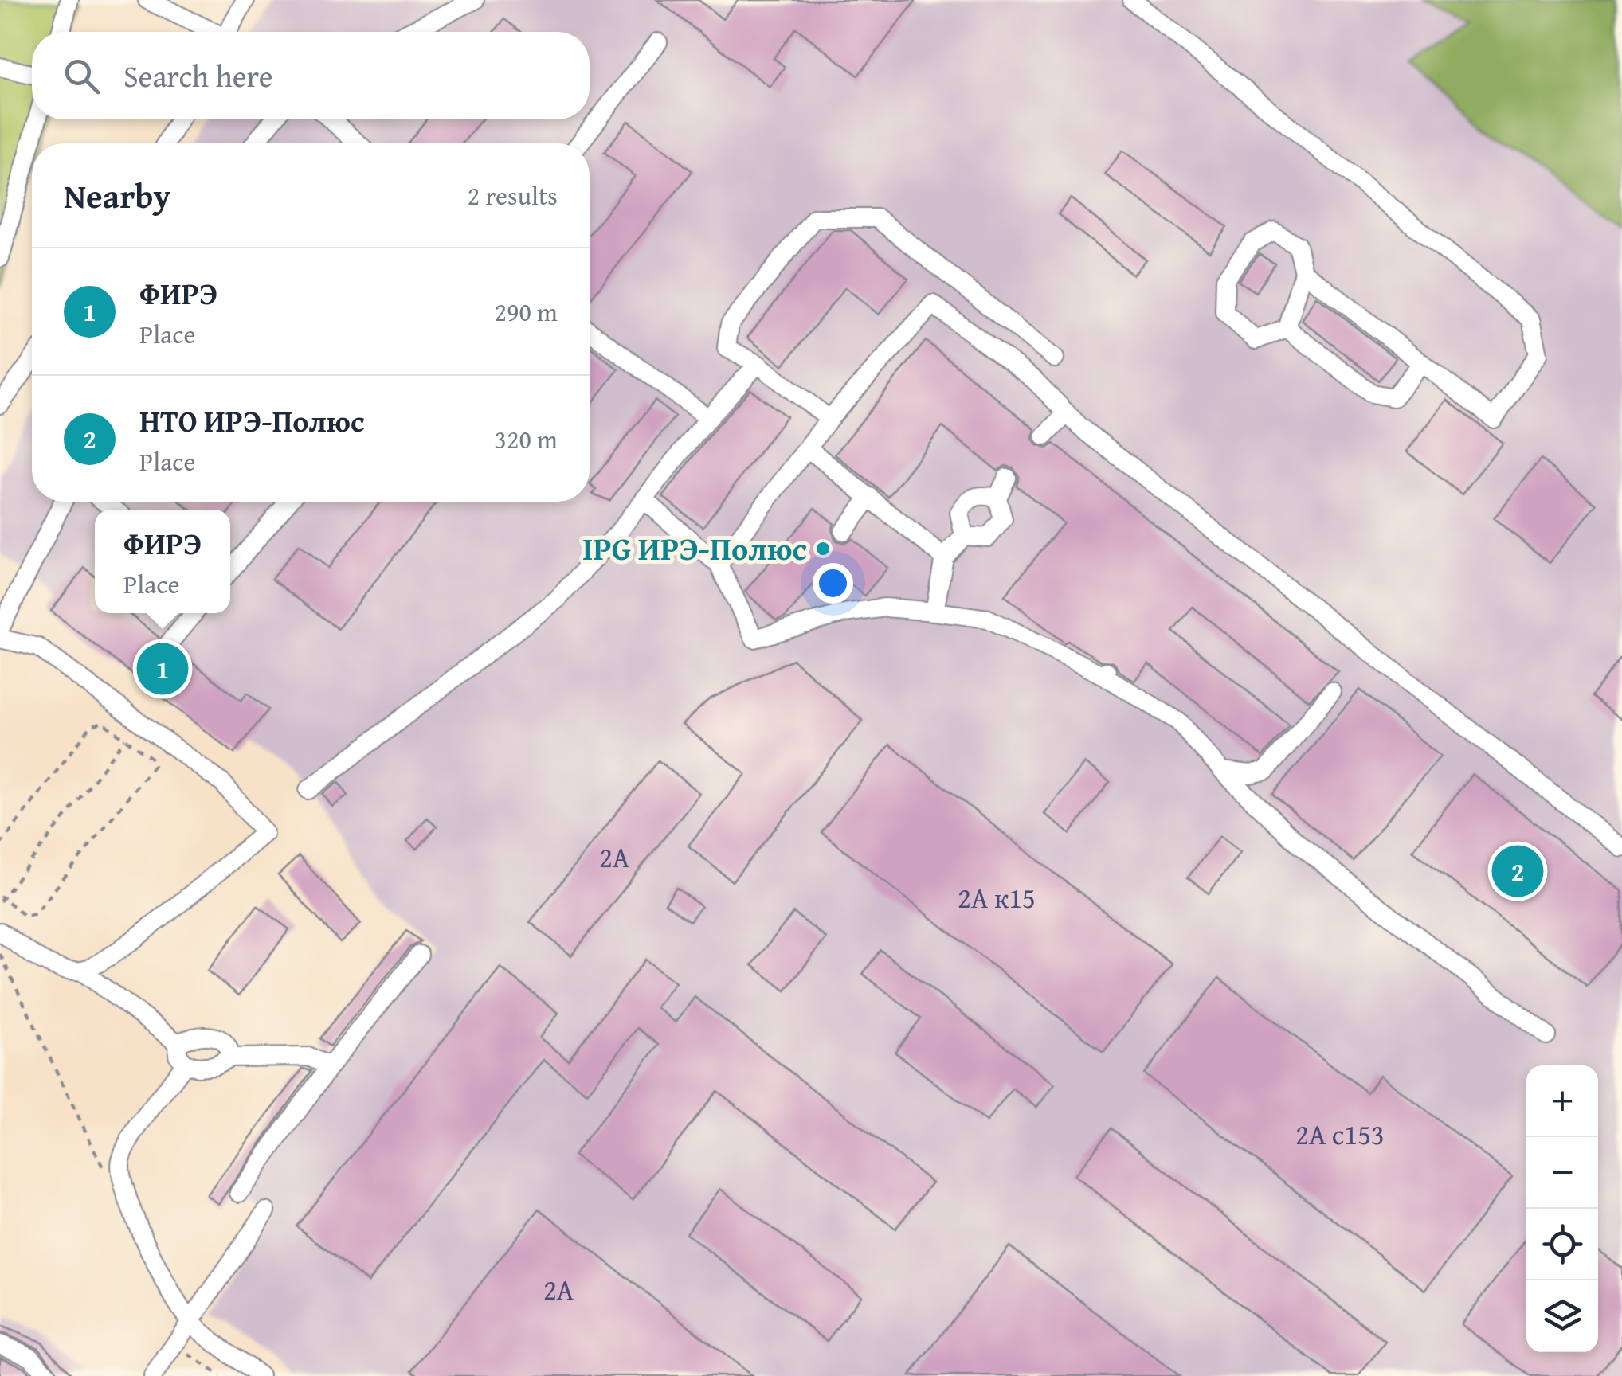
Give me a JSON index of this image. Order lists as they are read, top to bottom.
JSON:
{
  "places": ["IPG ИРЭ-Полюс"],
  "house_numbers": [
    "2А",
    "2А к15",
    "2А с153",
    "2А"
  ],
  "page": {
    "search": "Search here",
    "heading": ["Nearby", "2 results"],
    "list": [
      {
        "mark": "1",
        "name": "ФИРЭ",
        "note": "Place",
        "value": "290 m"
      },
      {
        "mark": "2",
        "name": "НТО ИРЭ-Полюс",
        "note": "Place",
        "value": "320 m"
      }
    ],
    "popup": ["ФИРЭ", "Place"],
    "pins": ["1", "2"],
    "map_buttons": ["+", "−"]
  }
}
